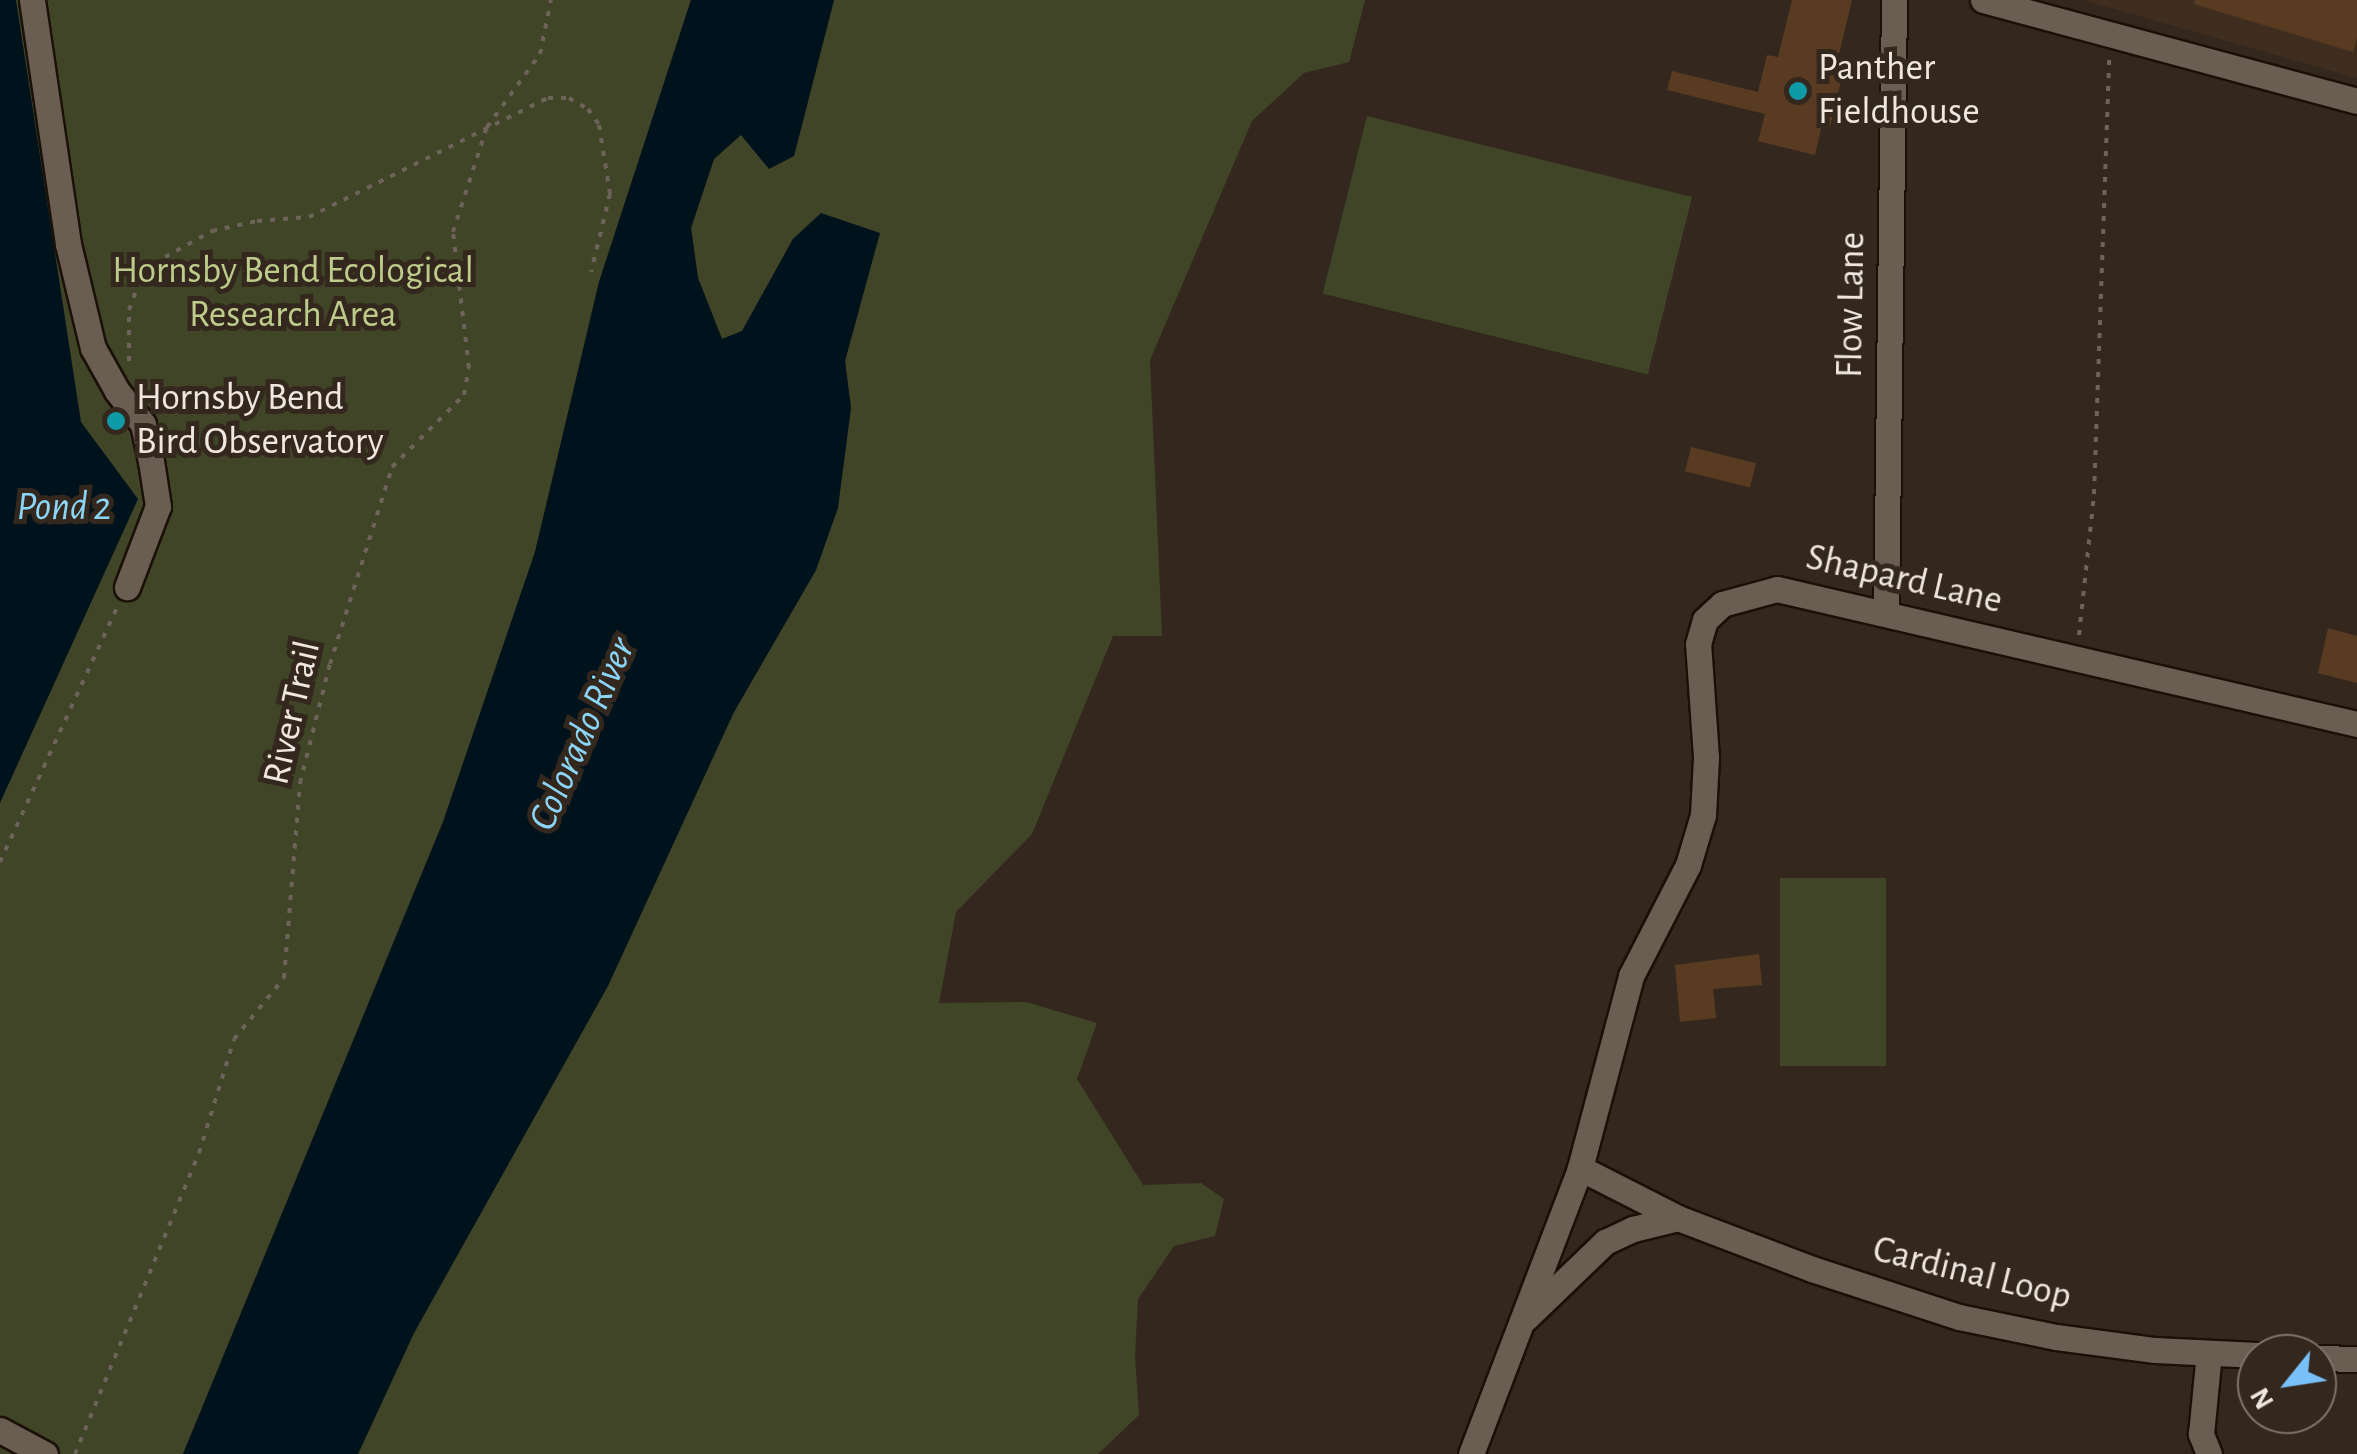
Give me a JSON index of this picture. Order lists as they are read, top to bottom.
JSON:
{
  "streets": {
    "street": ["Flow Lane", "Shapard Lane", "Cardinal Loop"],
    "path": ["River Trail"]
  },
  "crossings": [
    ["Flow Lane", "Shapard Lane"],
    ["Shapard Lane", "Cardinal Loop"]
  ],
  "water": ["Pond 2", "Colorado River"],
  "parks": ["Hornsby Bend Ecological Research Area"],
  "places": ["Panther Fieldhouse", "Hornsby Bend Bird Observatory"],
  "north": "bottom left"
}
